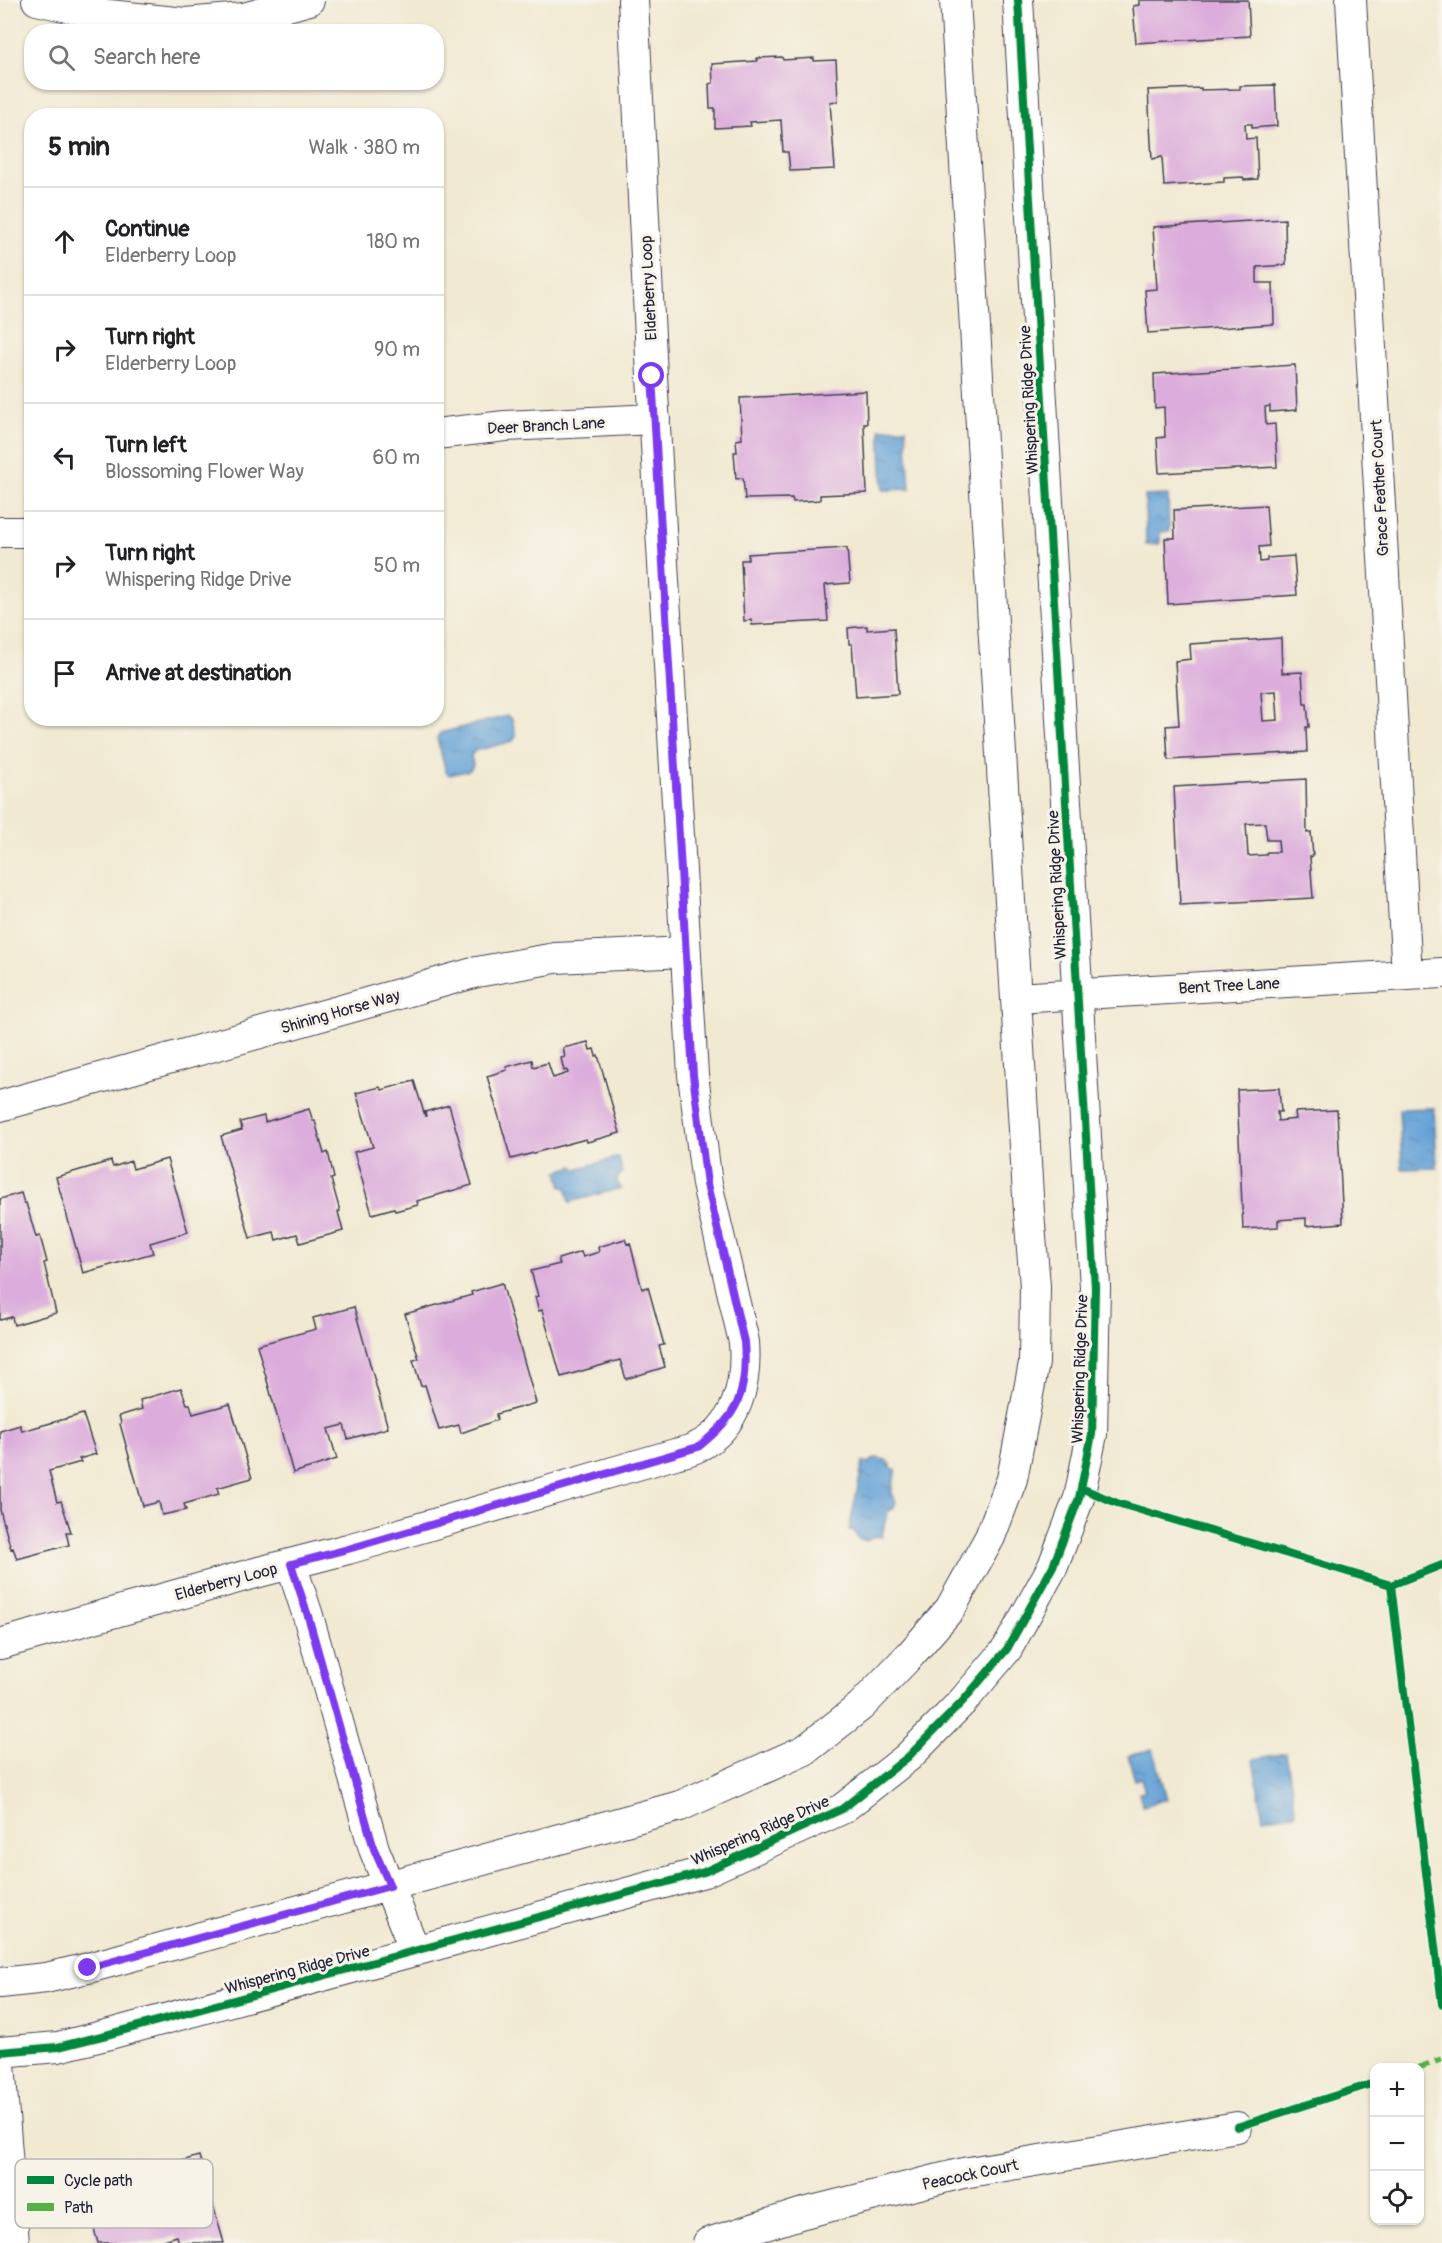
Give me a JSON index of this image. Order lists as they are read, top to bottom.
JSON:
{
  "streets": {
    "street": [
      "Elderberry Loop",
      "Whispering Ridge Drive",
      "Deer Branch Lane",
      "Grace Feather Court",
      "Bent Tree Lane",
      "Shining Horse Way",
      "Peacock Court"
    ]
  },
  "crossings": [
    ["Elderberry Loop", "Deer Branch Lane"],
    ["Elderberry Loop", "Shining Horse Way"],
    ["Whispering Ridge Drive", "Bent Tree Lane"],
    ["Grace Feather Court", "Bent Tree Lane"]
  ],
  "legend": ["Cycle path", "Path"],
  "page": {
    "search": "Search here",
    "heading": ["5 min", "Walk · 380 m"],
    "list": [
      ["Continue", "Elderberry Loop", "180 m"],
      ["Turn right", "Elderberry Loop", "90 m"],
      ["Turn left", "Blossoming Flower Way", "60 m"],
      ["Turn right", "Whispering Ridge Drive", "50 m"],
      "Arrive at destination"
    ],
    "map_buttons": ["+", "−"]
  }
}
